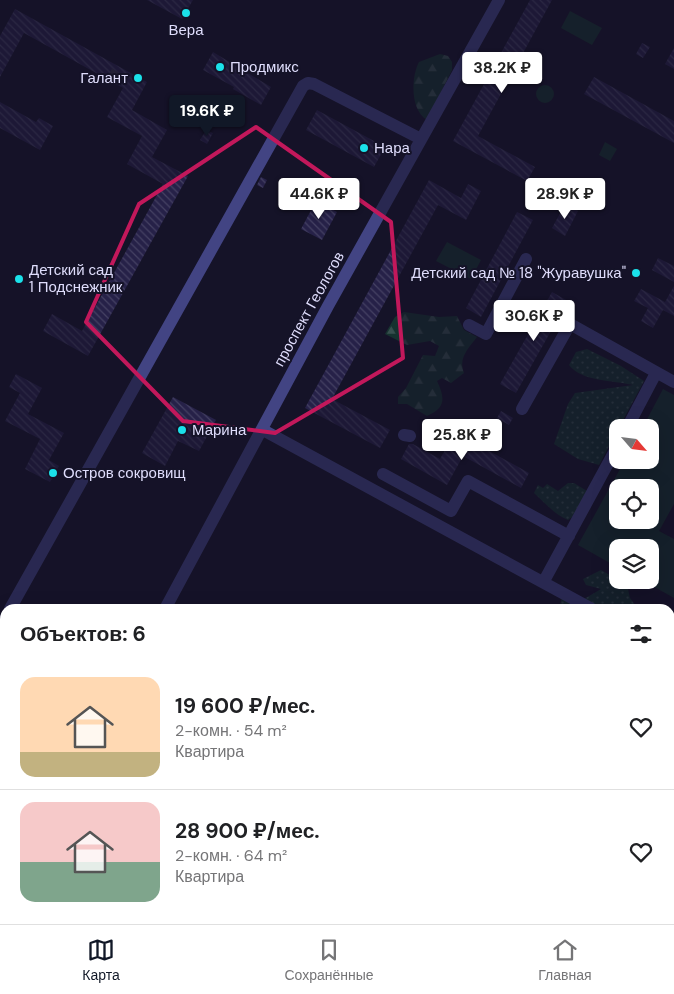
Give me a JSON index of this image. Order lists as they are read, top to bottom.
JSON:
{
  "streets": {
    "street": ["проспект Геологов"]
  },
  "places": [
    "Вера",
    "Продмикс",
    "Галант",
    "Нара",
    "Детский сад № 18 \"Журавушка\"",
    "Детский сад 1 Подснежник",
    "Марина",
    "Остров сокровищ"
  ],
  "north": "bottom right",
  "page": {
    "price": [
      "38.2K ₽",
      "19.6K ₽",
      "44.6K ₽",
      "28.9K ₽",
      "30.6K ₽",
      "25.8K ₽"
    ],
    "heading": "Объектов: 6",
    "list": [
      {
        "name": "19 600 ₽/мес.",
        "note": "2-комн. · 54 m² · Квартира"
      },
      {
        "name": "28 900 ₽/мес.",
        "note": "2-комн. · 64 m² · Квартира"
      }
    ],
    "tabs": ["Карта", "Сохранённые", "Главная"]
  }
}
